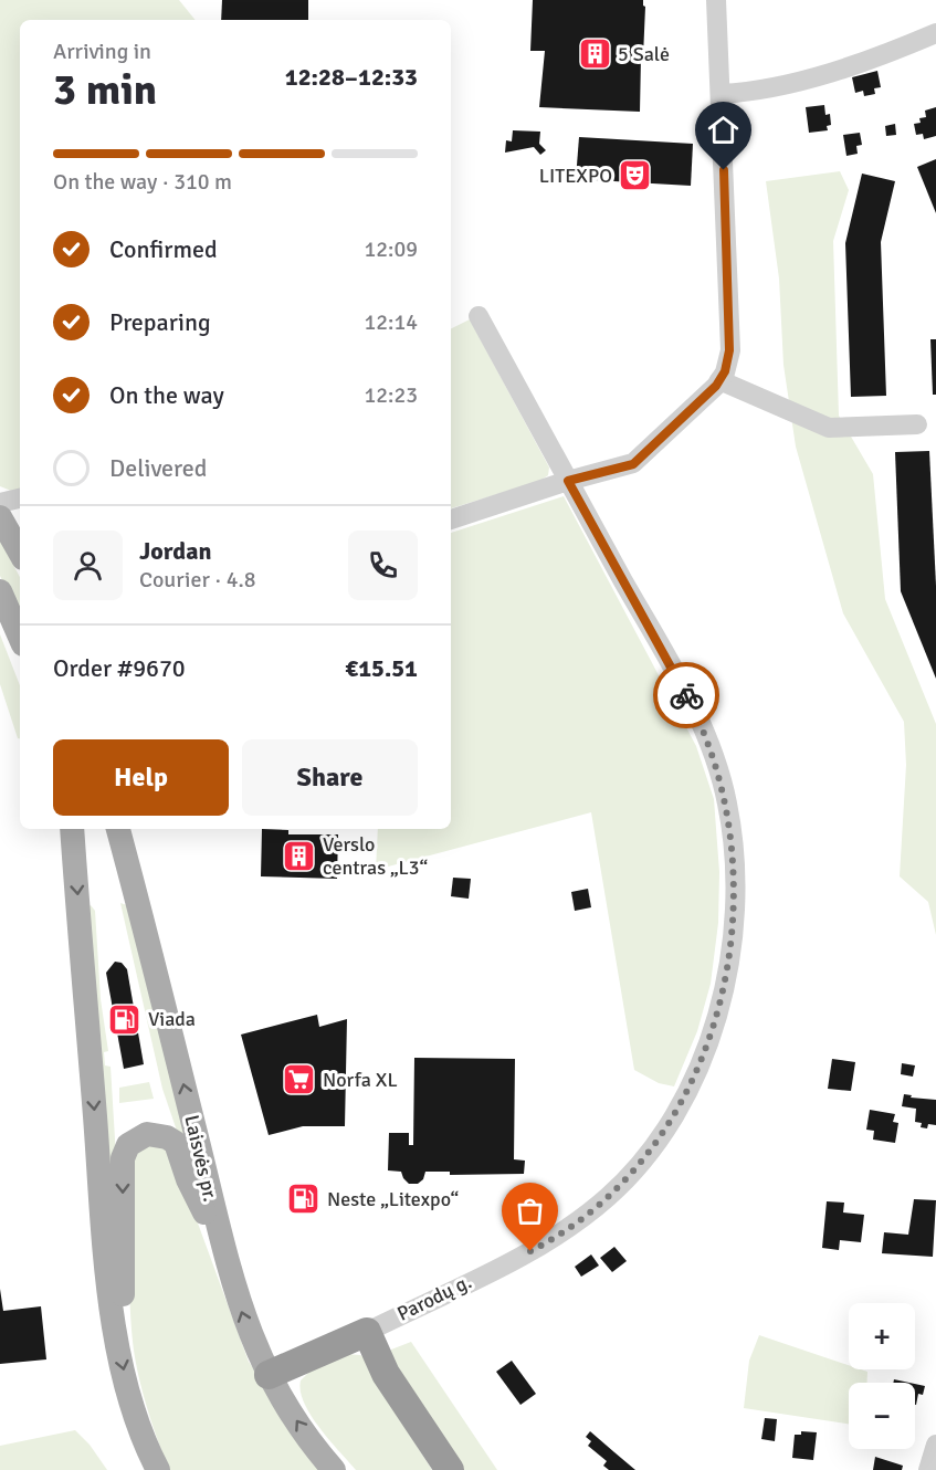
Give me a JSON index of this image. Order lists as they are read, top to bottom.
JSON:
{
  "streets": {
    "main road": ["Laisvės pr."],
    "street": ["Parodų g."]
  },
  "places": {
    "building": ["5 Salė", "Verslo centras „L3“"],
    "theatre": ["LITEXPO"],
    "fuel station": ["Viada", "Neste „Litexpo“"],
    "supermarket": ["Norfa XL"]
  },
  "page": {
    "heading": ["3 min", "Arriving in", "12:28–12:33"],
    "panel": [
      "Jordan",
      "Courier · 4.8",
      "Order #9670",
      "€15.51"
    ],
    "bar": "On the way · 310 m",
    "list": [
      ["Confirmed", "12:09"],
      ["Preparing", "12:14"],
      ["On the way", "12:23"],
      "Delivered"
    ],
    "buttons": ["Help", "Share"],
    "map_buttons": ["+", "−"]
  }
}
